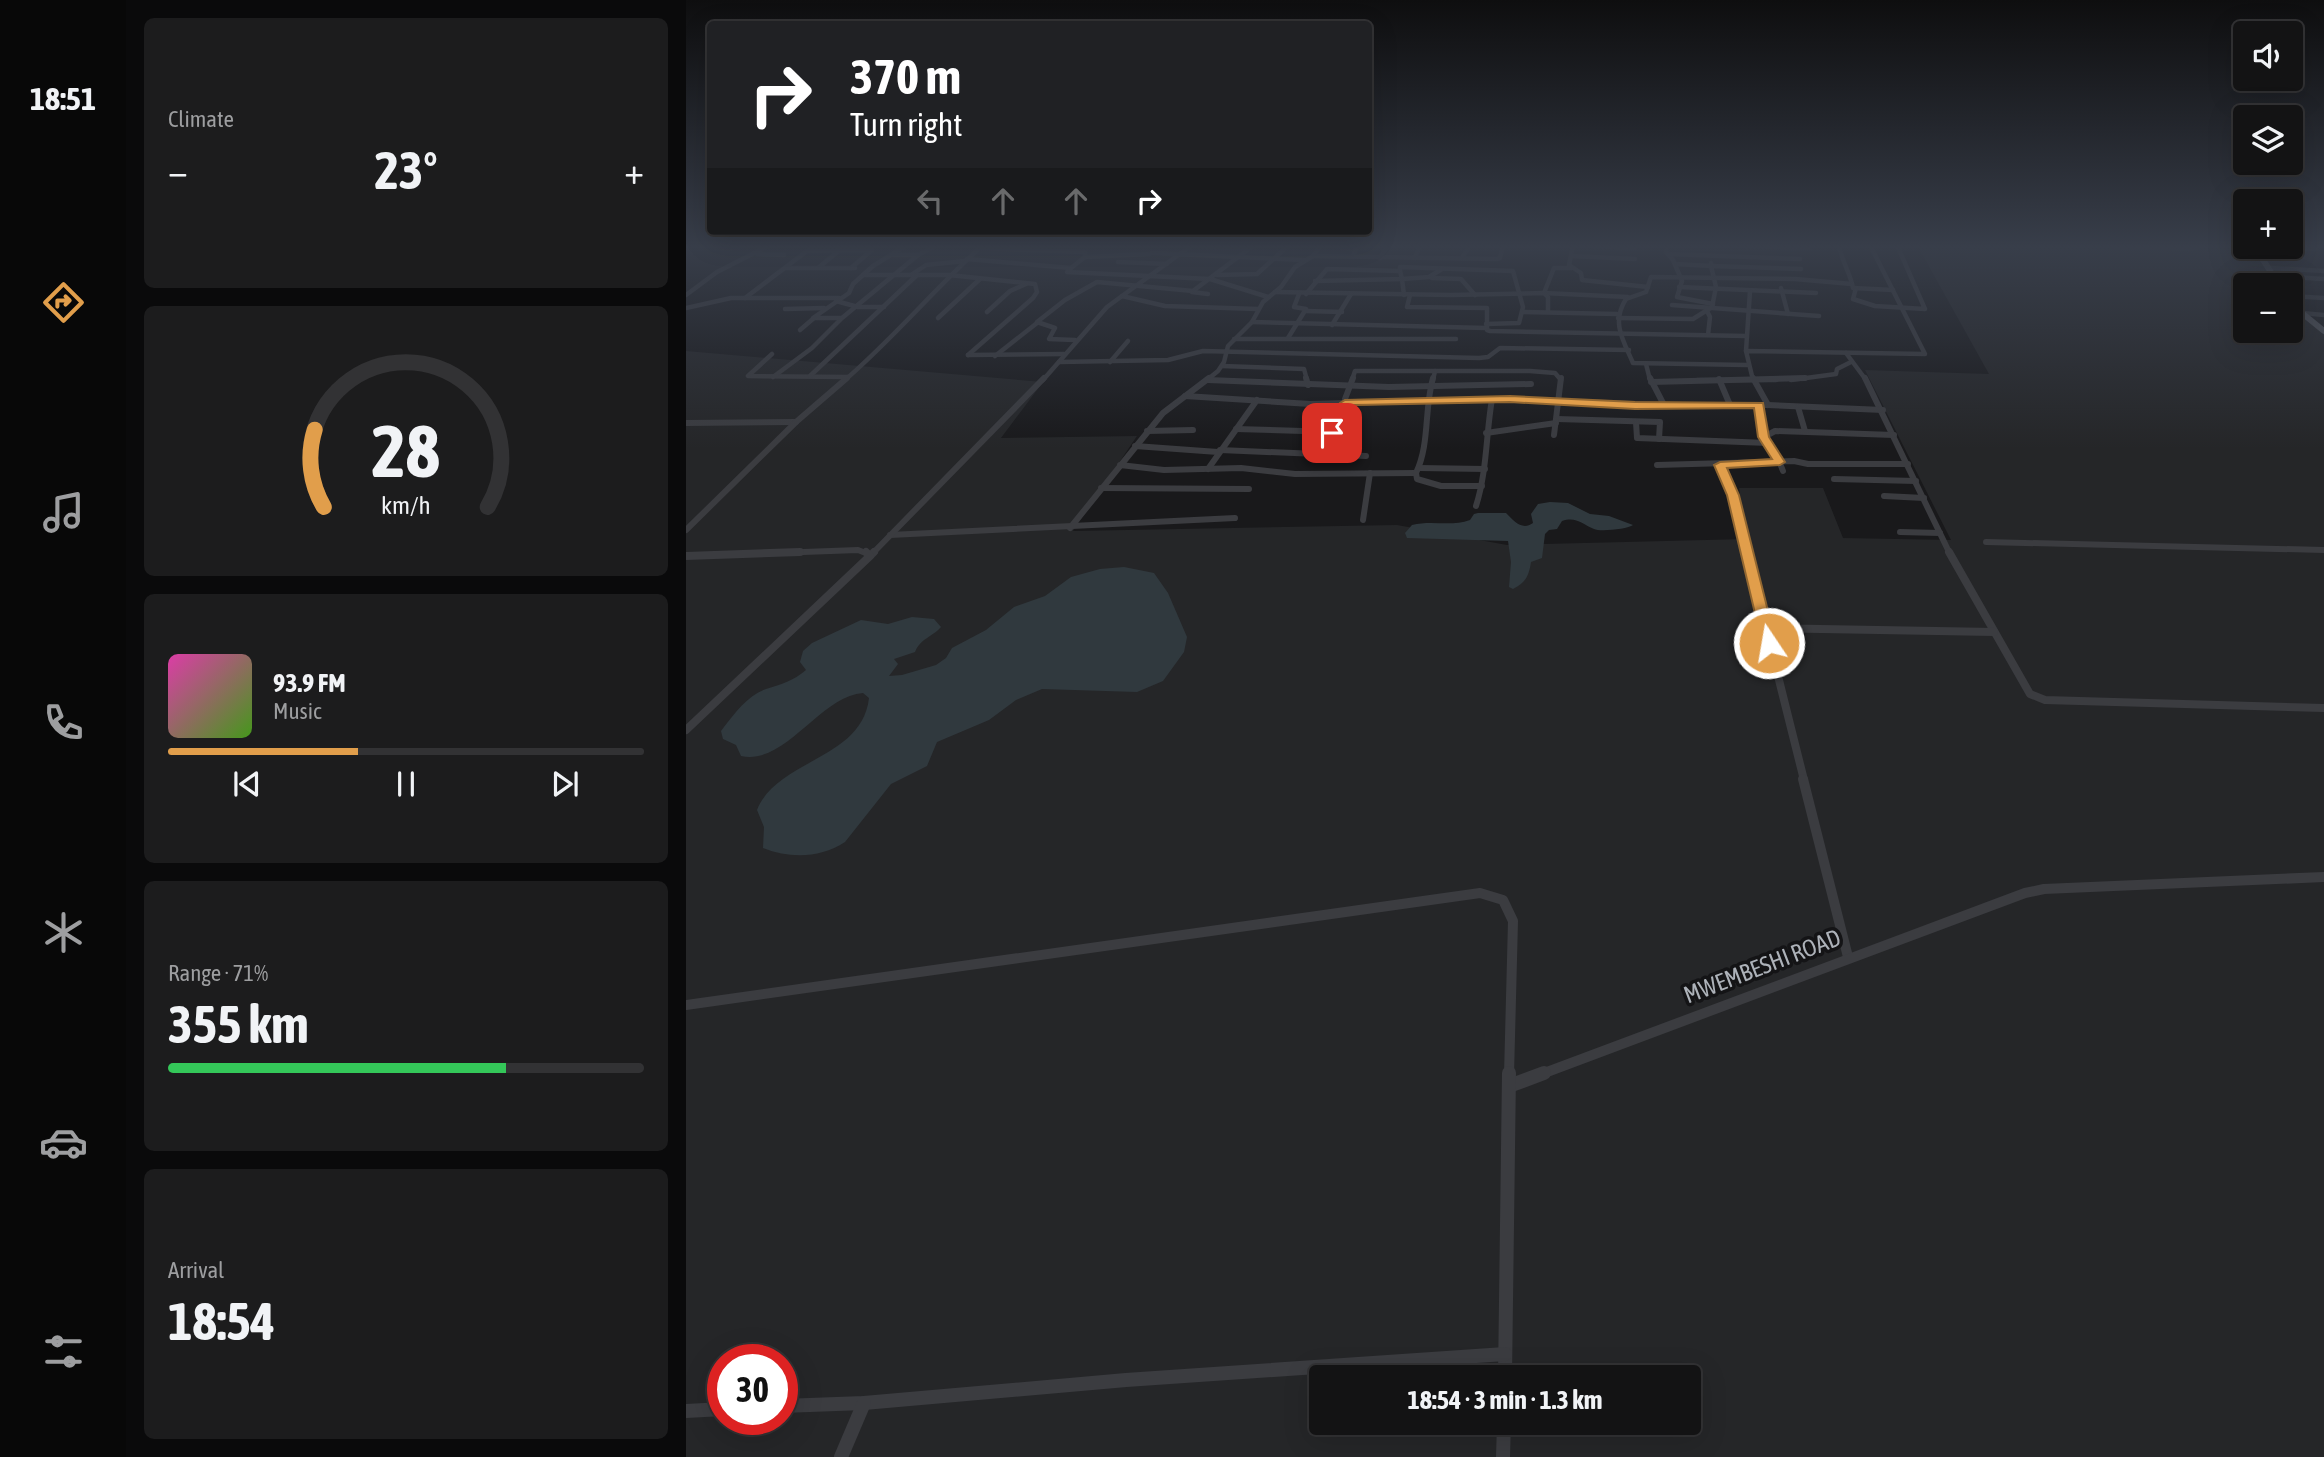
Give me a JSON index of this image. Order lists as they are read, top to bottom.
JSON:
{
  "streets": {
    "street": ["MWEMBESHI ROAD"]
  },
  "page": {
    "tabs": "18:51",
    "tile": [
      "Climate",
      ["Range · 71%", "355 km"],
      ["Arrival", "18:54"]
    ],
    "map_buttons": ["+", "−"],
    "turn": ["370 m", "Turn right"],
    "heat": ["−", "23°", "+"],
    "song": ["93.9 FM", "Music"],
    "limit": "30",
    "trip": "18:54 · 3 min · 1.3 km",
    "gauge": ["28", "km/h"]
  }
}
